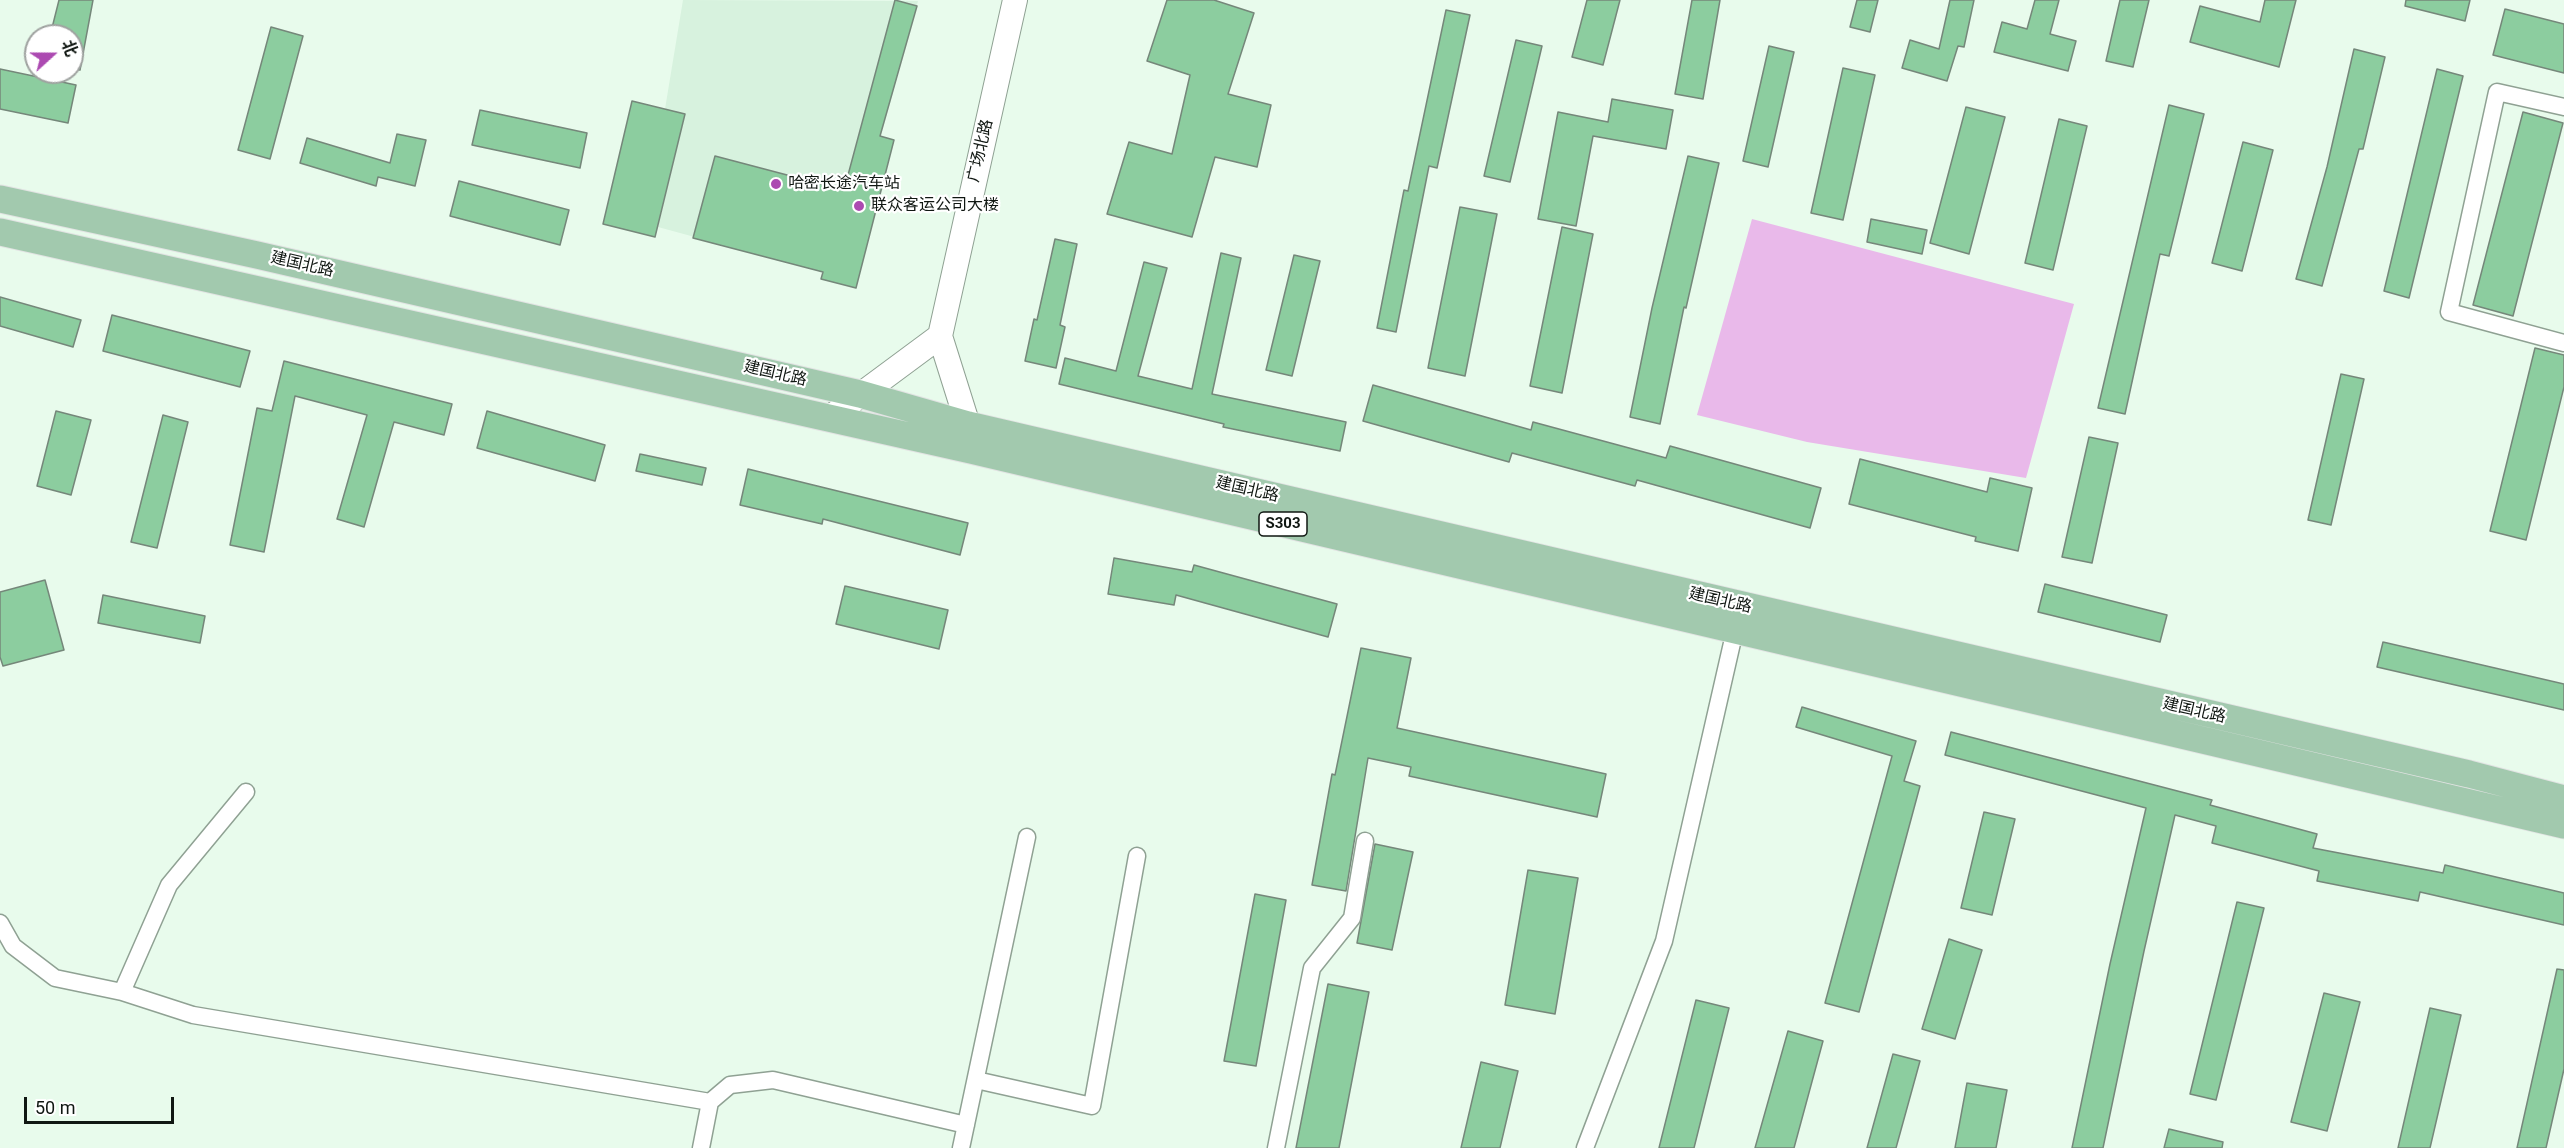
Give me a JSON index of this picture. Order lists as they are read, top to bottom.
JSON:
{
  "streets": {
    "main road": ["广场北路", "建国北路", "S303"]
  },
  "places": ["哈密长途汽车站", "联众客运公司大楼"],
  "scale_bar": "50 m",
  "north": "right"
}
